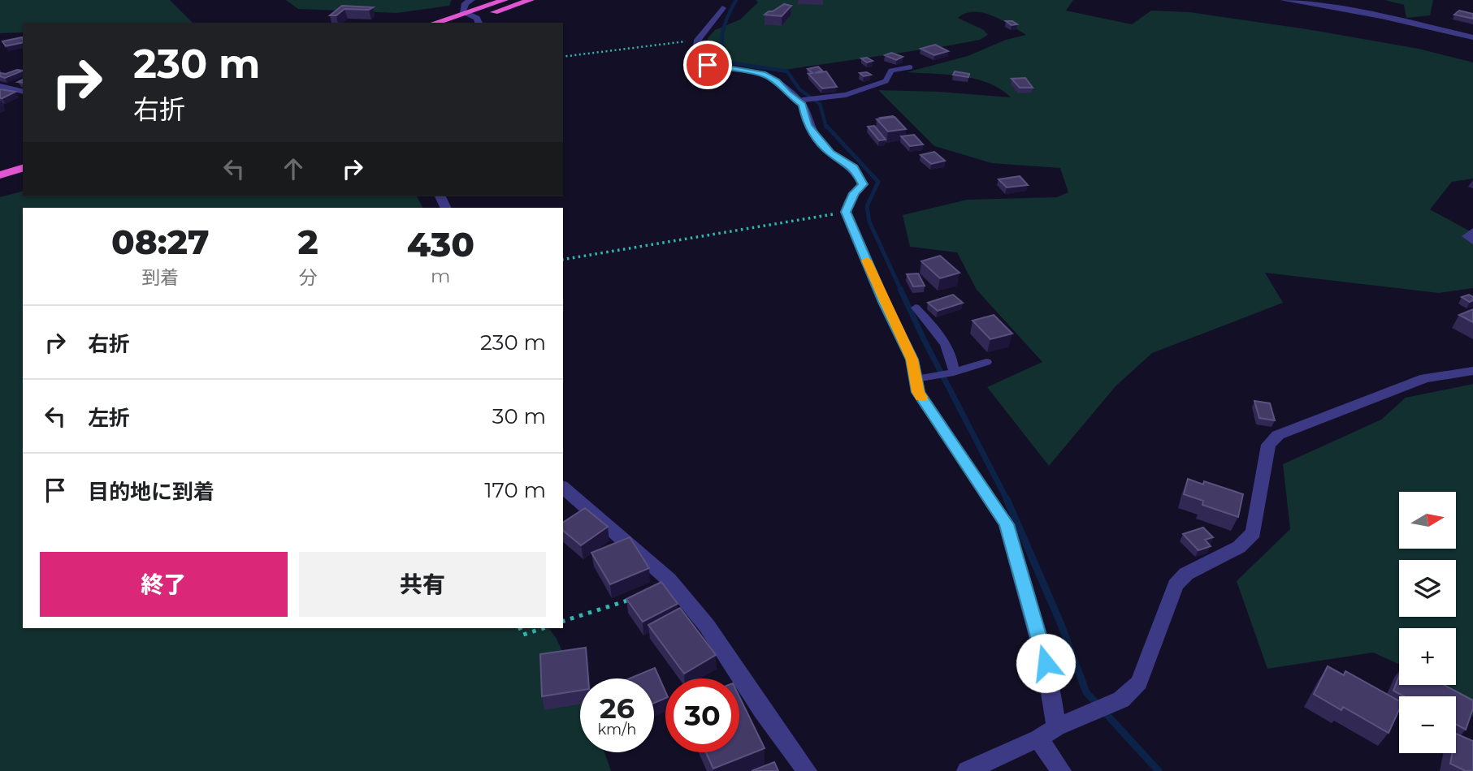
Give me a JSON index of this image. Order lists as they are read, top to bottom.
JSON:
{
  "north": "right",
  "page": {
    "turn": ["230 m", "右折"],
    "eta": [
      "08:27",
      "到着",
      "2",
      "分",
      "430",
      "m"
    ],
    "list": [
      {
        "name": "右折",
        "value": "230 m"
      },
      {
        "name": "左折",
        "value": "30 m"
      },
      {
        "name": "目的地に到着",
        "value": "170 m"
      }
    ],
    "map_buttons": ["+", "−"],
    "buttons": ["終了", "共有"],
    "speed": "26 km/h",
    "limit": "30"
  }
}
